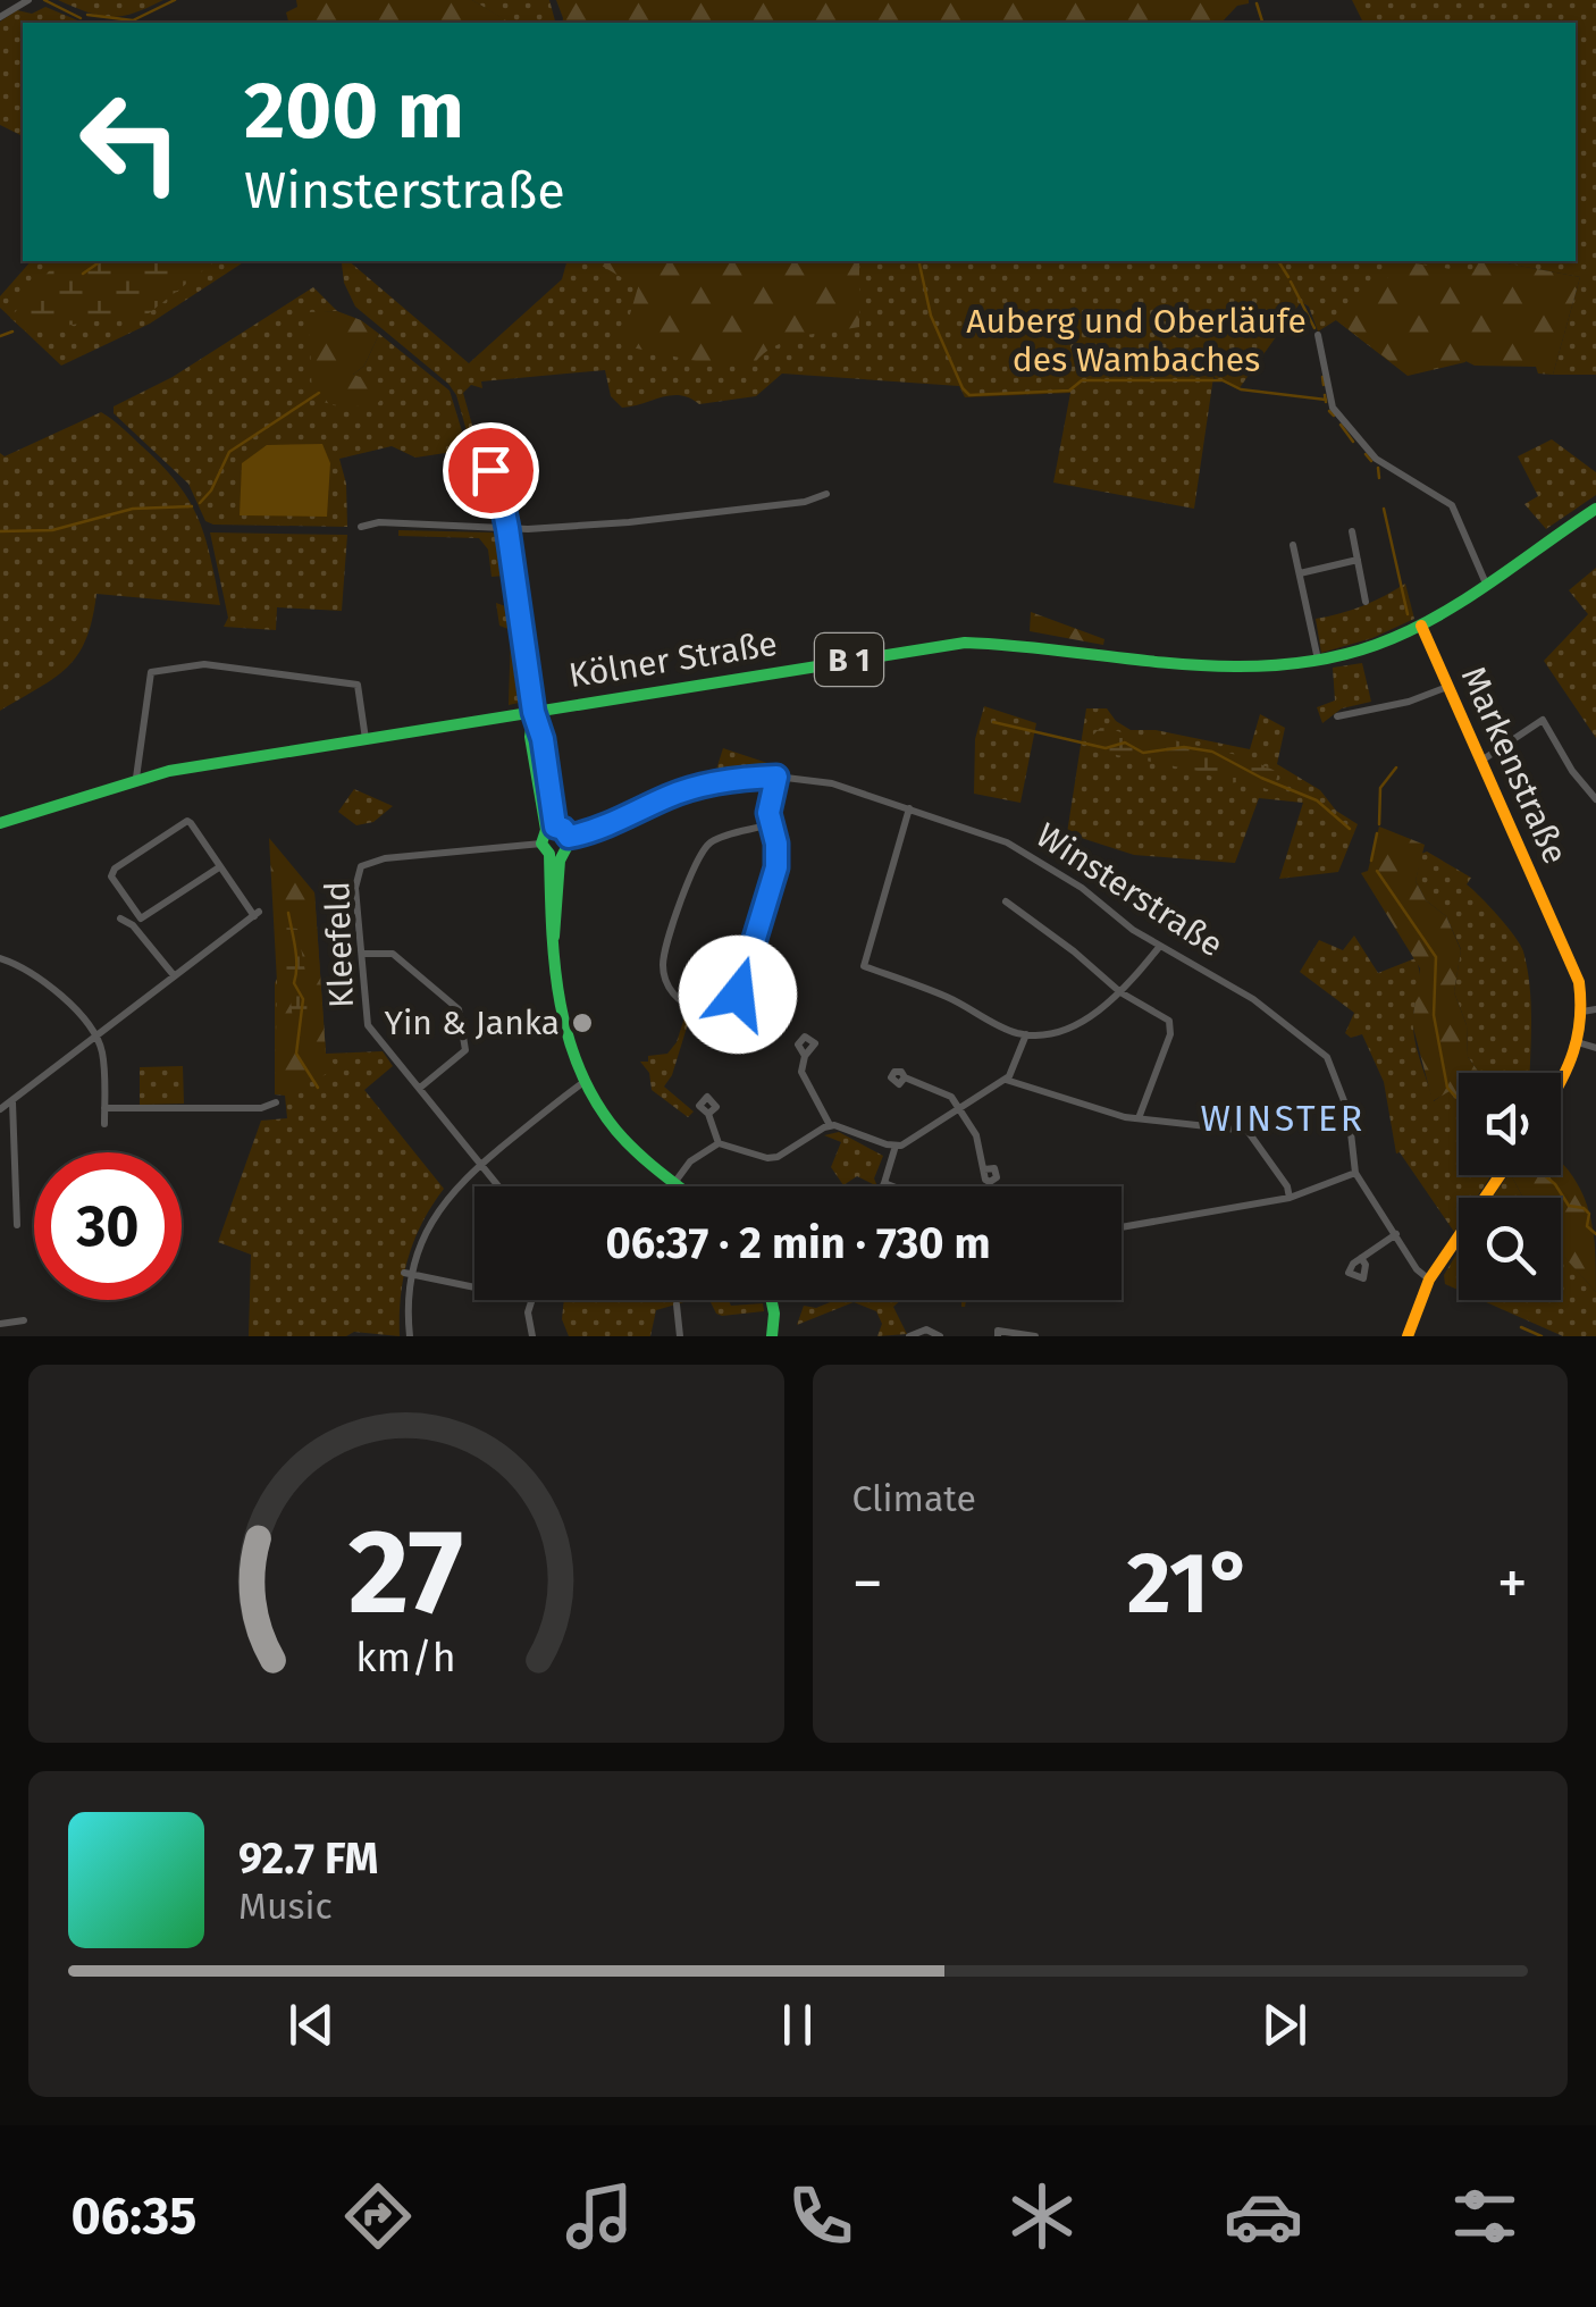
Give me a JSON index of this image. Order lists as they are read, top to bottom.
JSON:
{
  "streets": {
    "main road": ["Kölner Straße", "B 1", "Markenstraße"],
    "street": ["Winsterstraße", "Kleefeld"]
  },
  "crossings": [
    ["Kölner Straße", "Markenstraße"]
  ],
  "districts": ["WINSTER"],
  "parks": ["Auberg und Oberläufe des Wambaches"],
  "places": ["Yin & Janka"],
  "page": {
    "turn": ["200 m", "Winsterstraße"],
    "limit": "30",
    "trip": "06:37 · 2 min · 730 m",
    "tile": "Climate",
    "heat": ["−", "21°", "+"],
    "song": ["92.7 FM", "Music"],
    "tabs": "06:35",
    "gauge": ["27", "km/h"]
  }
}
